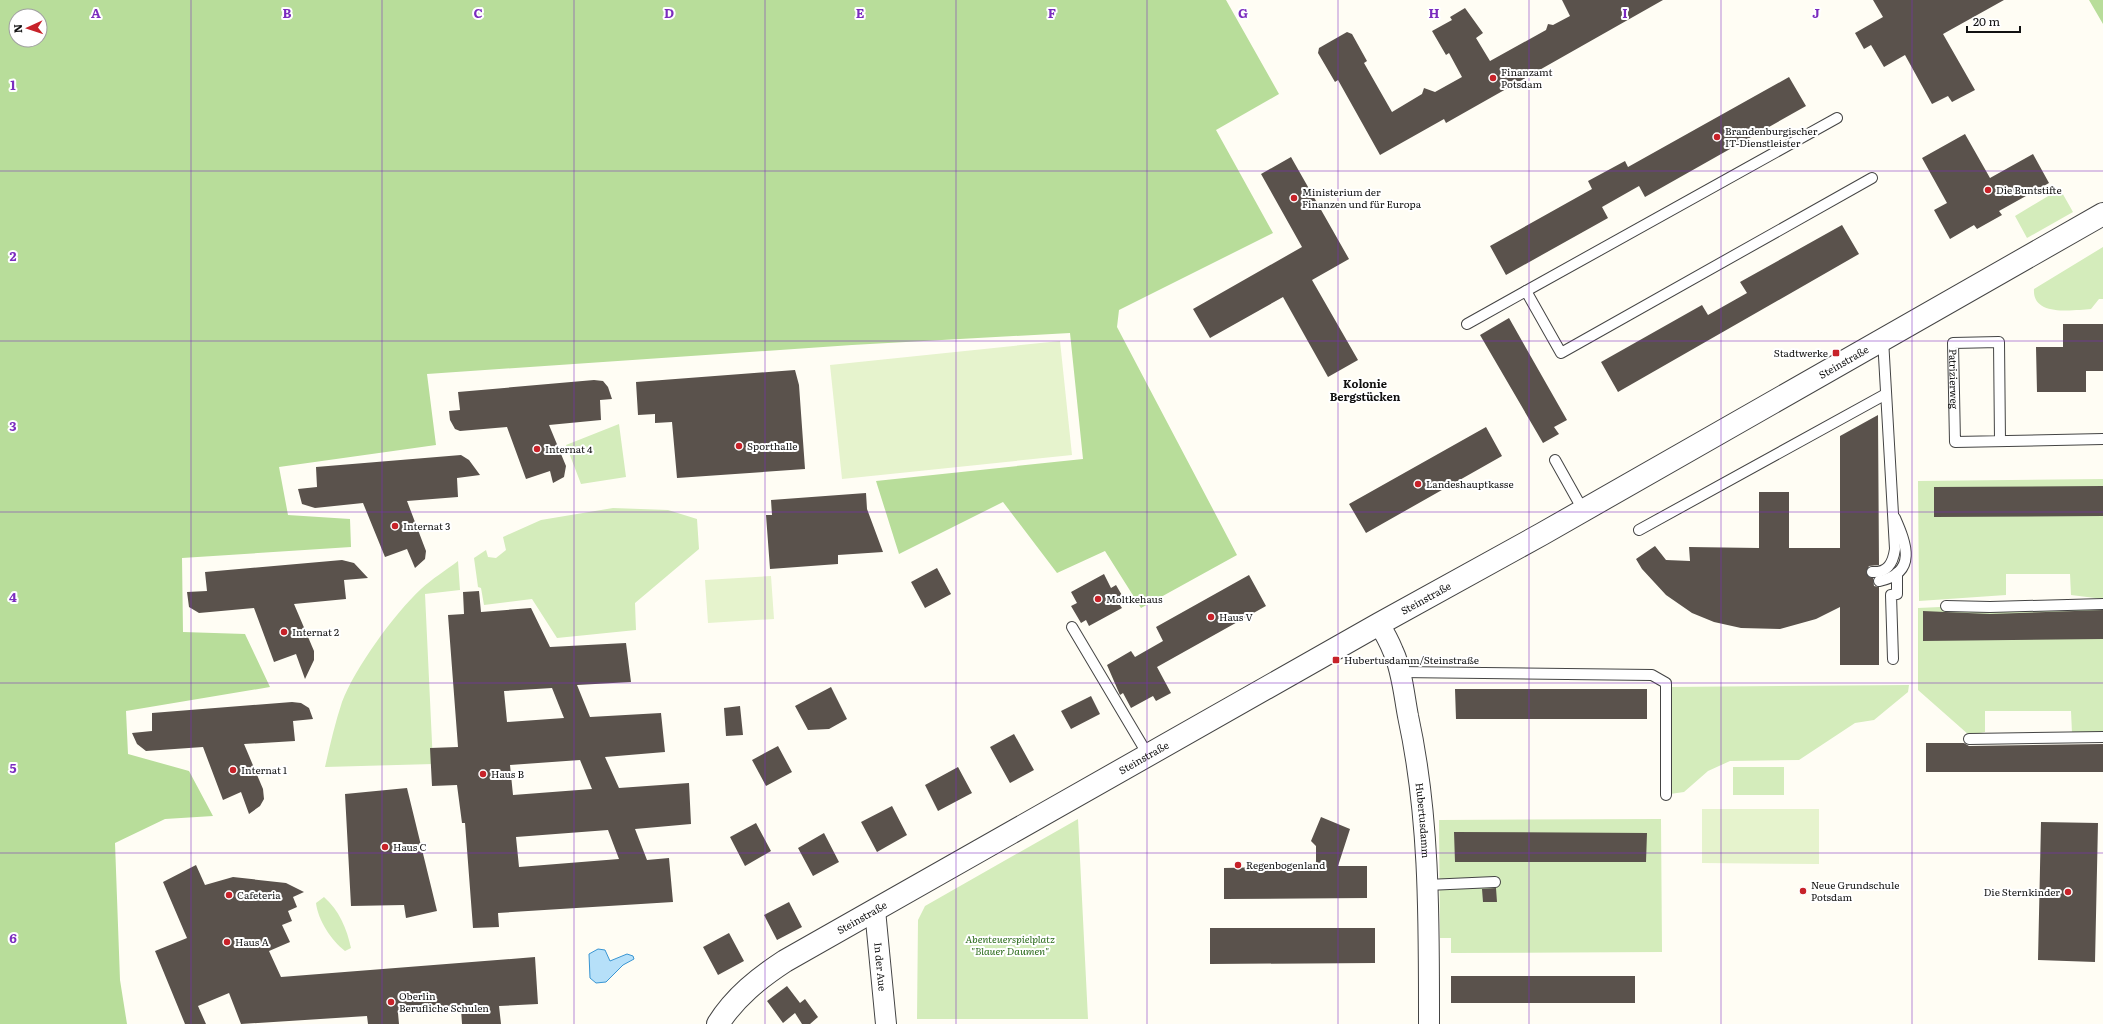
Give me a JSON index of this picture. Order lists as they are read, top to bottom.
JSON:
{
  "streets": {
    "street": ["Steinstraße", "Hubertusdamm", "In der Aue"],
    "lane": ["Patrizierweg"]
  },
  "crossings": [
    ["Steinstraße", "Hubertusdamm"],
    ["Steinstraße", "In der Aue"]
  ],
  "districts": ["Kolonie Bergstücken"],
  "parks": ["Abenteuerspielplatz \"Blauer Daumen\""],
  "places": {
    "other": [
      "Finanzamt Potsdam",
      "Brandenburgischer IT-Dienstleister",
      "Die Buntstifte",
      "Ministerium der Finanzen und für Europa",
      "Sporthalle",
      "Internat 4",
      "Landeshauptkasse",
      "Internat 3",
      "Moltkehaus",
      "Haus V",
      "Internat 2",
      "Internat 1",
      "Haus B",
      "Haus C",
      "Regenbogenland",
      "Neue Grundschule Potsdam",
      "Die Sternkinder",
      "Cafeteria",
      "Haus A",
      "Oberlin Berufliche Schulen"
    ],
    "transit": ["Stadtwerke", "Hubertusdamm/Steinstraße"]
  },
  "scale_bar": "20 m",
  "north": "left",
  "grid": {
    "columns": [
      "A",
      "B",
      "C",
      "D",
      "E",
      "F",
      "G",
      "H",
      "I",
      "J"
    ],
    "rows": [
      "1",
      "2",
      "3",
      "4",
      "5",
      "6"
    ]
  }
}
